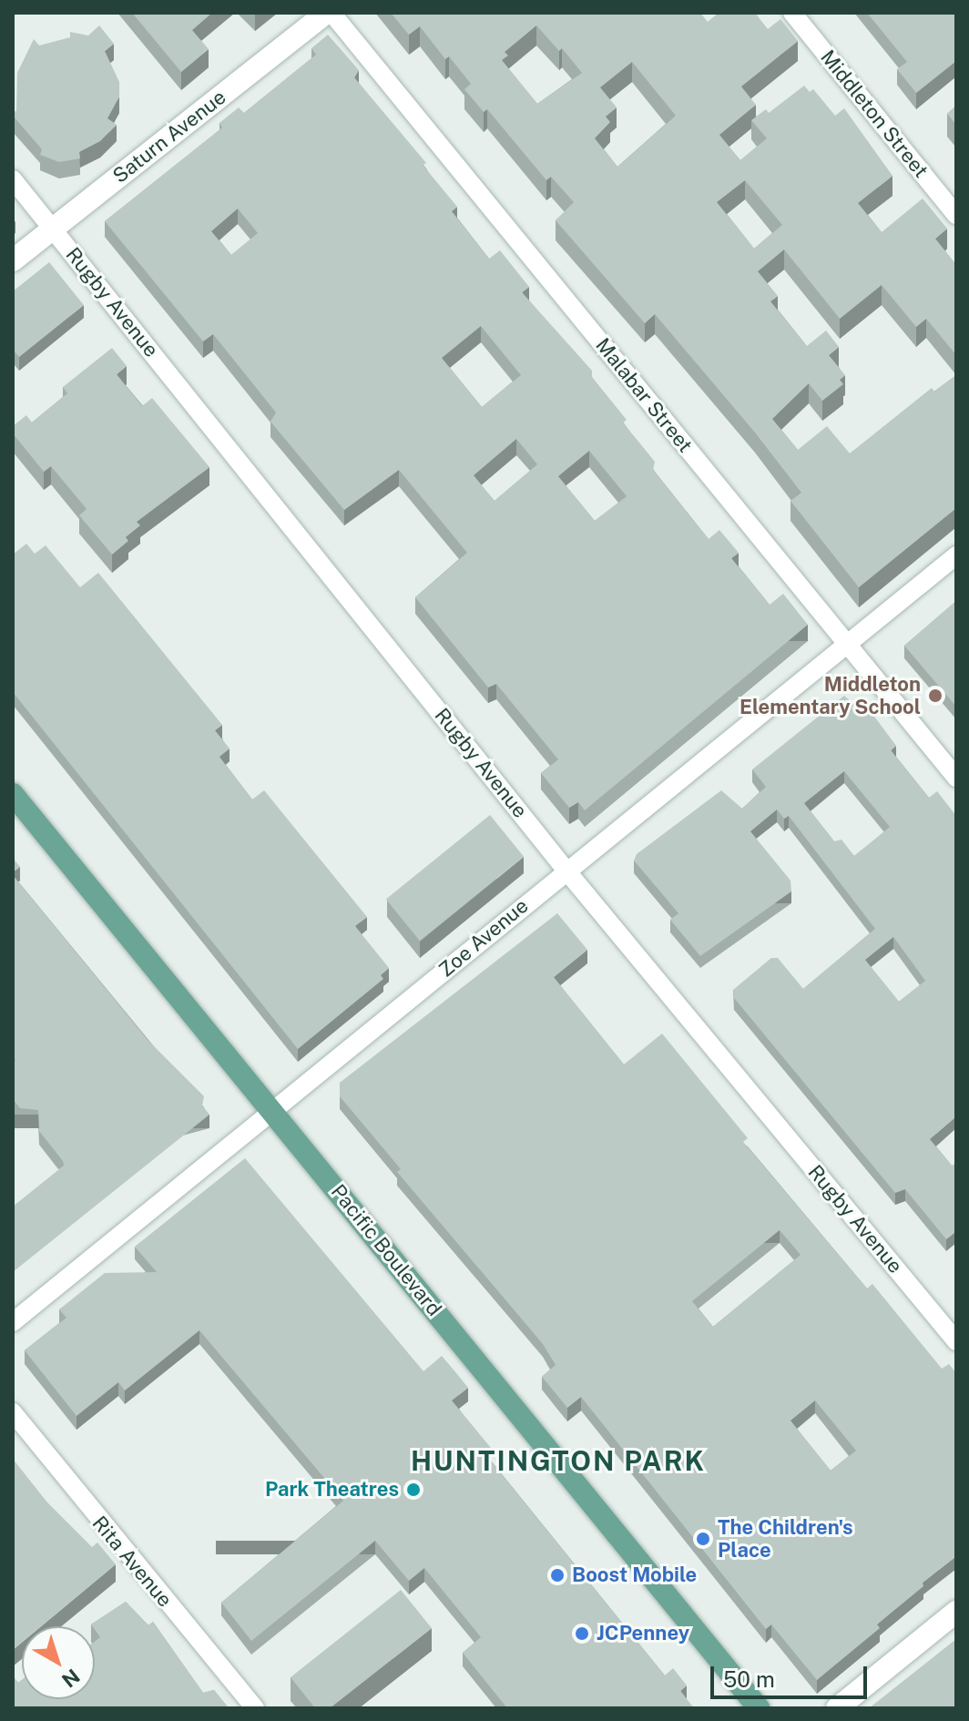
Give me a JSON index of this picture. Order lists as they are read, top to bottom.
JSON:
{
  "streets": {
    "main road": ["Pacific Boulevard"],
    "street": [
      "Middleton Street",
      "Saturn Avenue",
      "Rugby Avenue",
      "Malabar Street",
      "Zoe Avenue",
      "Rita Avenue"
    ]
  },
  "crossings": [
    ["Saturn Avenue", "Rugby Avenue"],
    ["Rugby Avenue", "Zoe Avenue"],
    ["Malabar Street", "Zoe Avenue"],
    ["Zoe Avenue", "Pacific Boulevard"]
  ],
  "districts": ["HUNTINGTON PARK"],
  "places": [
    "Middleton Elementary School",
    "Park Theatres",
    "The Children's Place",
    "Boost Mobile",
    "JCPenney"
  ],
  "scale_bar": "50 m",
  "north": "bottom right"
}
